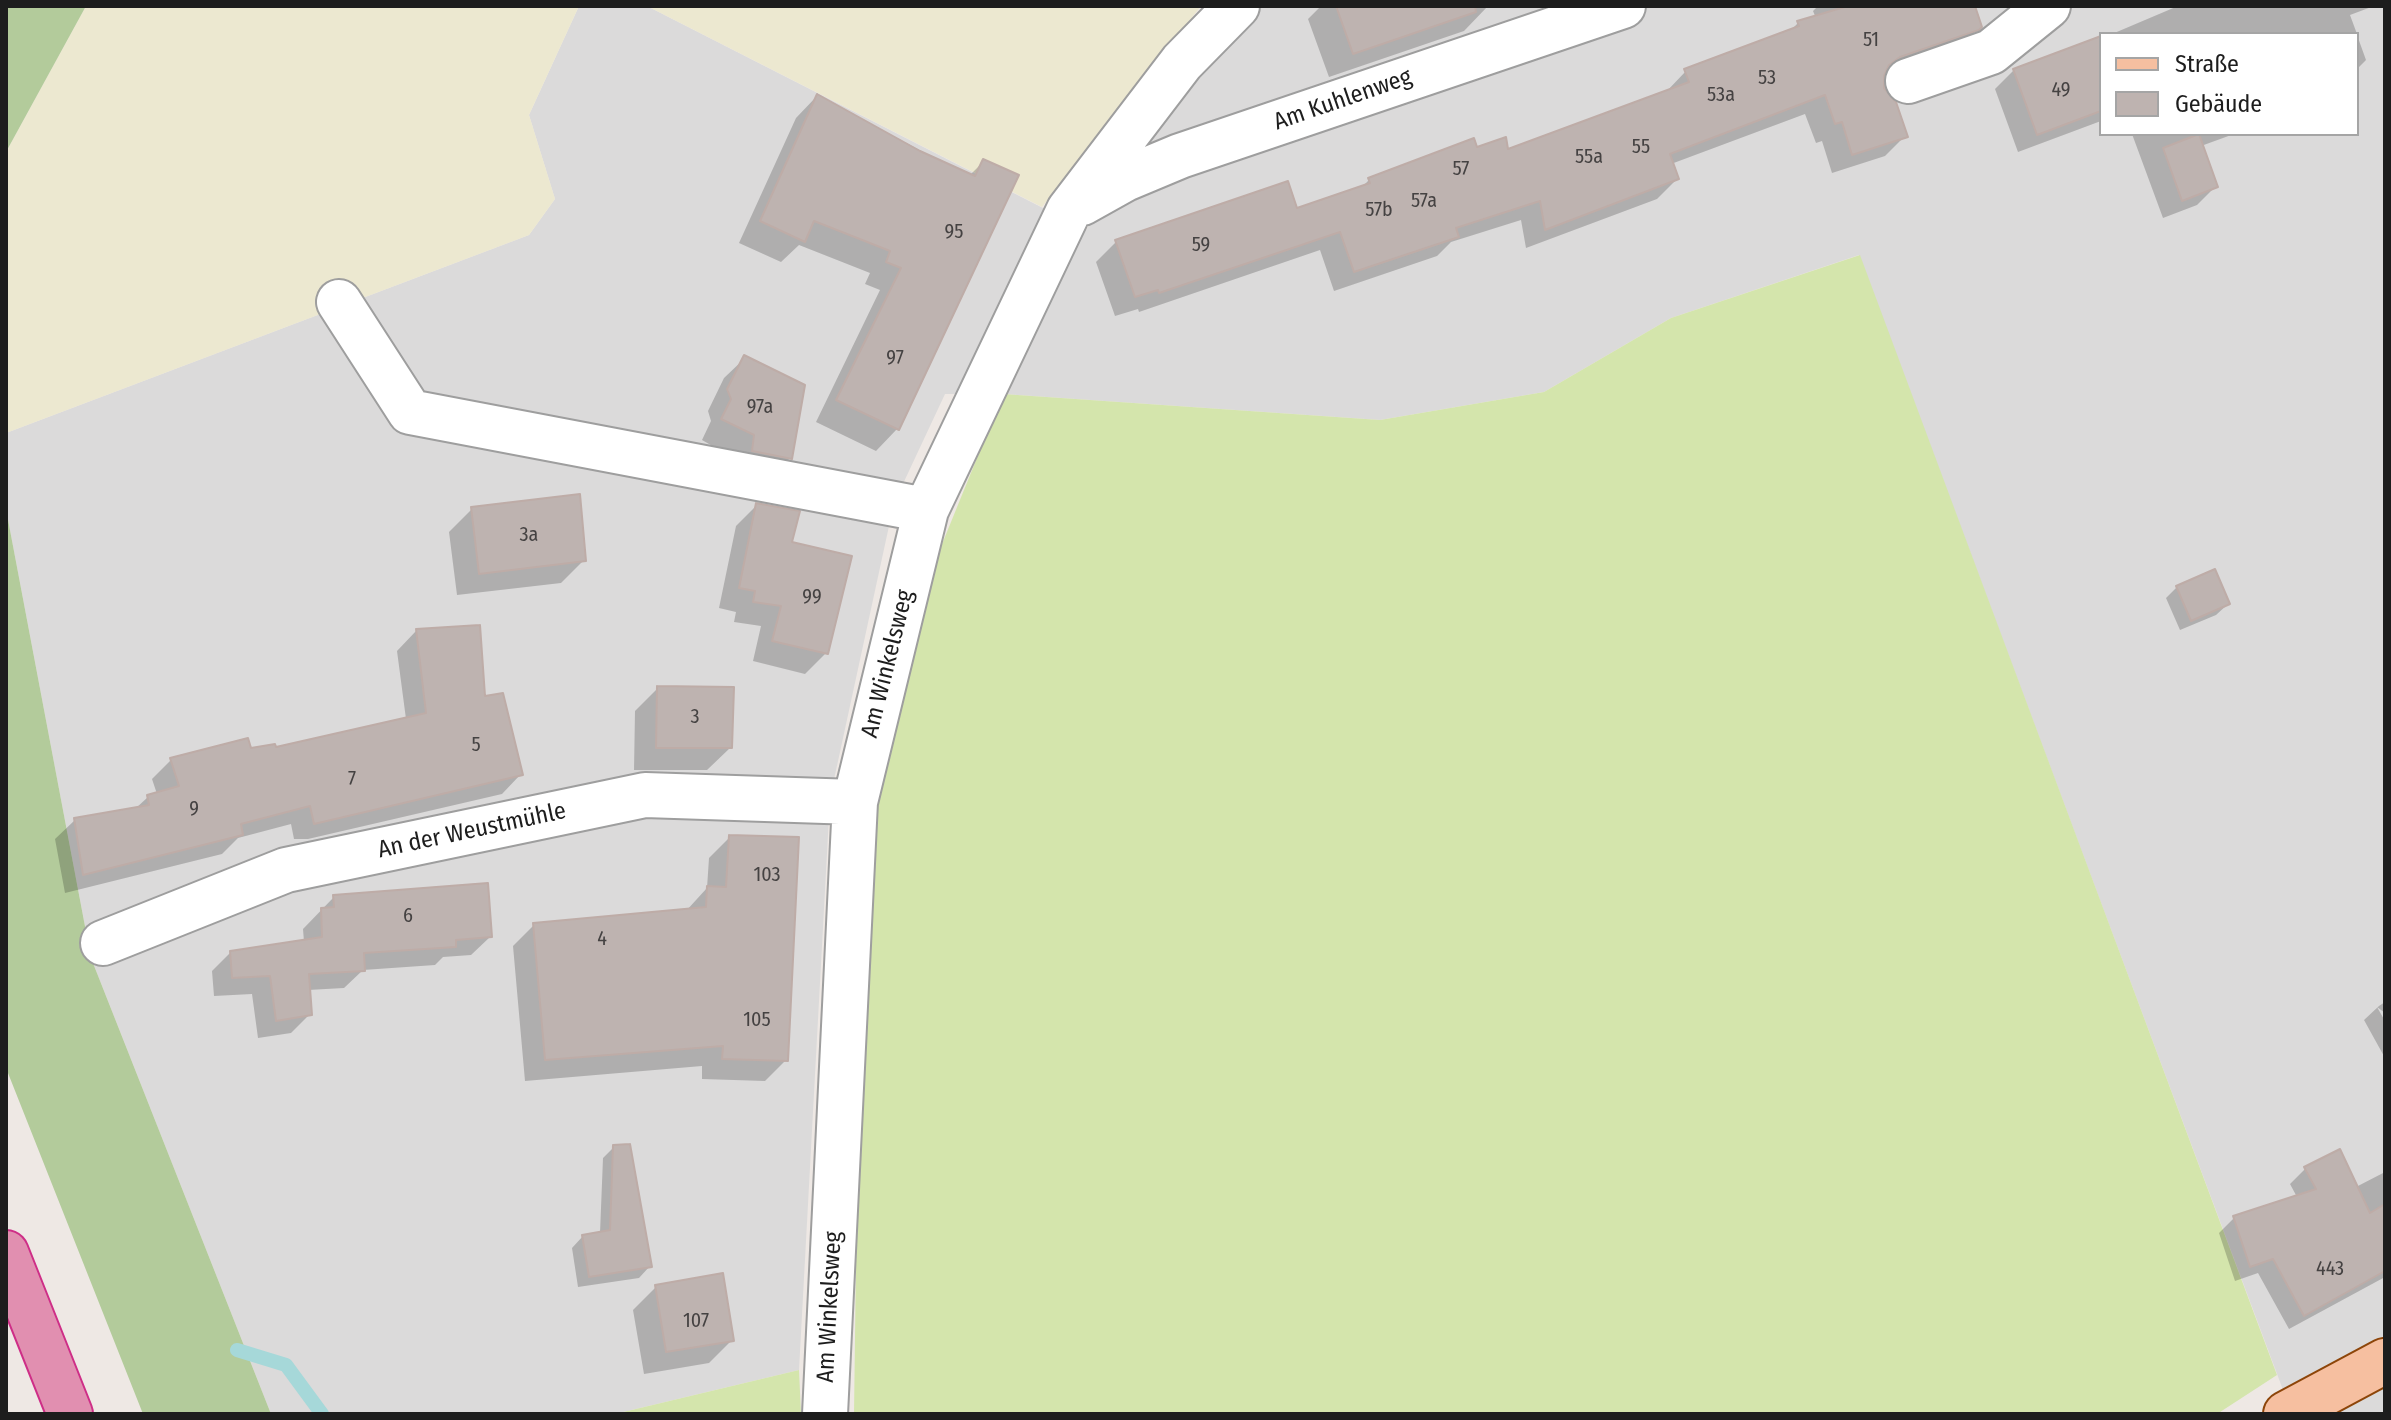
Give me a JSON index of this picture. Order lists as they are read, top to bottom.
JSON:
{
  "streets": {
    "street": ["Am Kuhlenweg", "Am Winkelsweg", "An der Weustmühle"]
  },
  "crossings": [
    ["Am Kuhlenweg", "Am Winkelsweg"],
    ["Am Winkelsweg", "An der Weustmühle"]
  ],
  "house_numbers": [
    "51",
    "53",
    "49",
    "53a",
    "55",
    "55a",
    "57",
    "57a",
    "57b",
    "95",
    "59",
    "97",
    "97a",
    "3a",
    "99",
    "3",
    "5",
    "7",
    "9",
    "103",
    "6",
    "4",
    "105",
    "443",
    "107"
  ],
  "legend": ["Straße", "Gebäude"]
}
